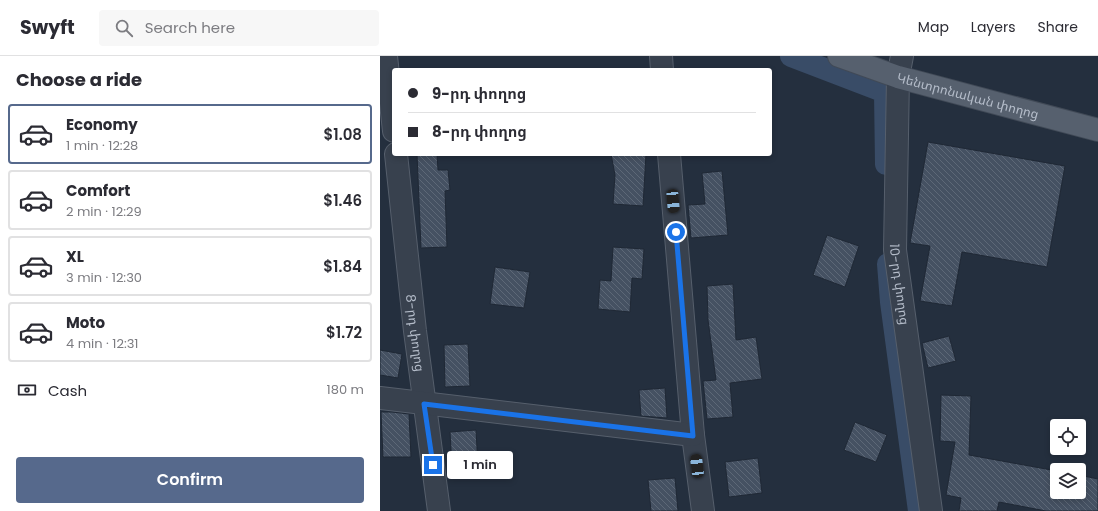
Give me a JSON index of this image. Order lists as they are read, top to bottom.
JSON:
{
  "streets": {
    "main road": ["Կենտրոնական փողոց"],
    "street": ["10-րդ փողոց", "8-րդ փողոց"]
  },
  "crossings": [
    ["Կենտրոնական փողոց", "10-րդ փողոց"]
  ],
  "page": {
    "header": "Swyft",
    "search": "Search here",
    "nav": ["Map", "Layers", "Share"],
    "heading": "Choose a ride",
    "banner": ["9-րդ փողոց", "8-րդ փողոց"],
    "list": [
      {
        "name": "Economy",
        "note": "1 min · 12:28",
        "value": "$1.08"
      },
      {
        "name": "Comfort",
        "note": "2 min · 12:29",
        "value": "$1.46"
      },
      {
        "name": "XL",
        "note": "3 min · 12:30",
        "value": "$1.84"
      },
      {
        "name": "Moto",
        "note": "4 min · 12:31",
        "value": "$1.72"
      }
    ],
    "pay": ["Cash", "180 m"],
    "buttons": "Confirm",
    "bubble": "1 min"
  }
}
